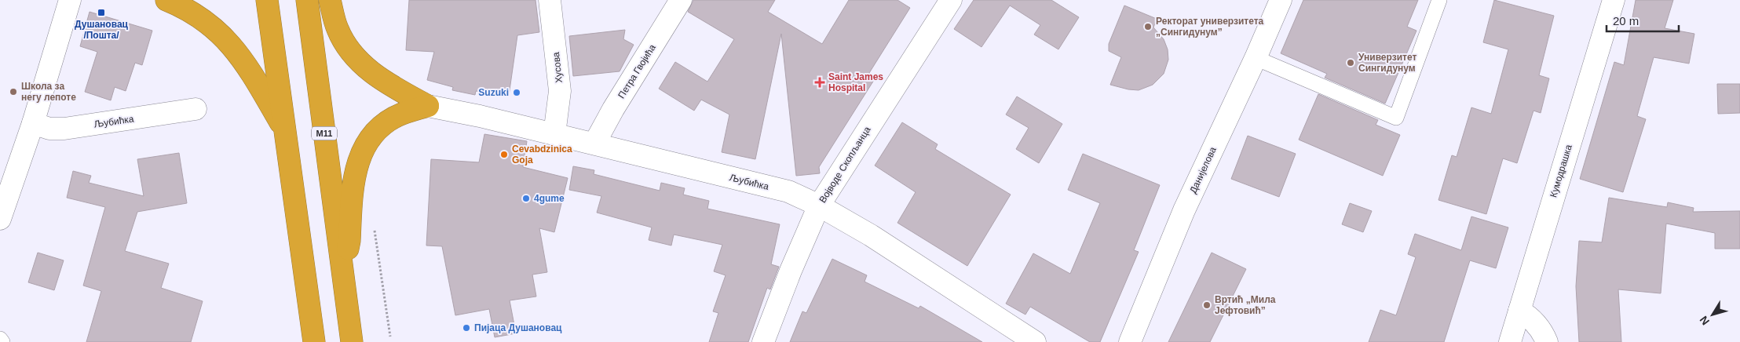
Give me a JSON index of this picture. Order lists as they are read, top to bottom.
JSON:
{
  "streets": {
    "highway": ["M11"],
    "street": [
      "Хусова",
      "Петра Гвојића",
      "Љубићка",
      "Војводе Скопљанца",
      "Данијелова",
      "Кумодрашка"
    ]
  },
  "crossings": [
    ["Хусова", "Љубићка"],
    ["Петра Гвојића", "Љубићка"],
    ["Љубићка", "Војводе Скопљанца"]
  ],
  "places": {
    "transit": ["Душановац /Пошта/"],
    "other": [
      "Ректорат универзитета „Сингидунум”",
      "Универзитет Сингидунум",
      "Школа за негу лепоте",
      "Suzuki",
      "Cevabdzinica Goja",
      "4gume",
      "Вртић „Мила Јефтовић”",
      "Пијаца Душановац"
    ],
    "health": ["Saint James Hospital"]
  },
  "scale_bar": "20 m",
  "north": "bottom left"
}
